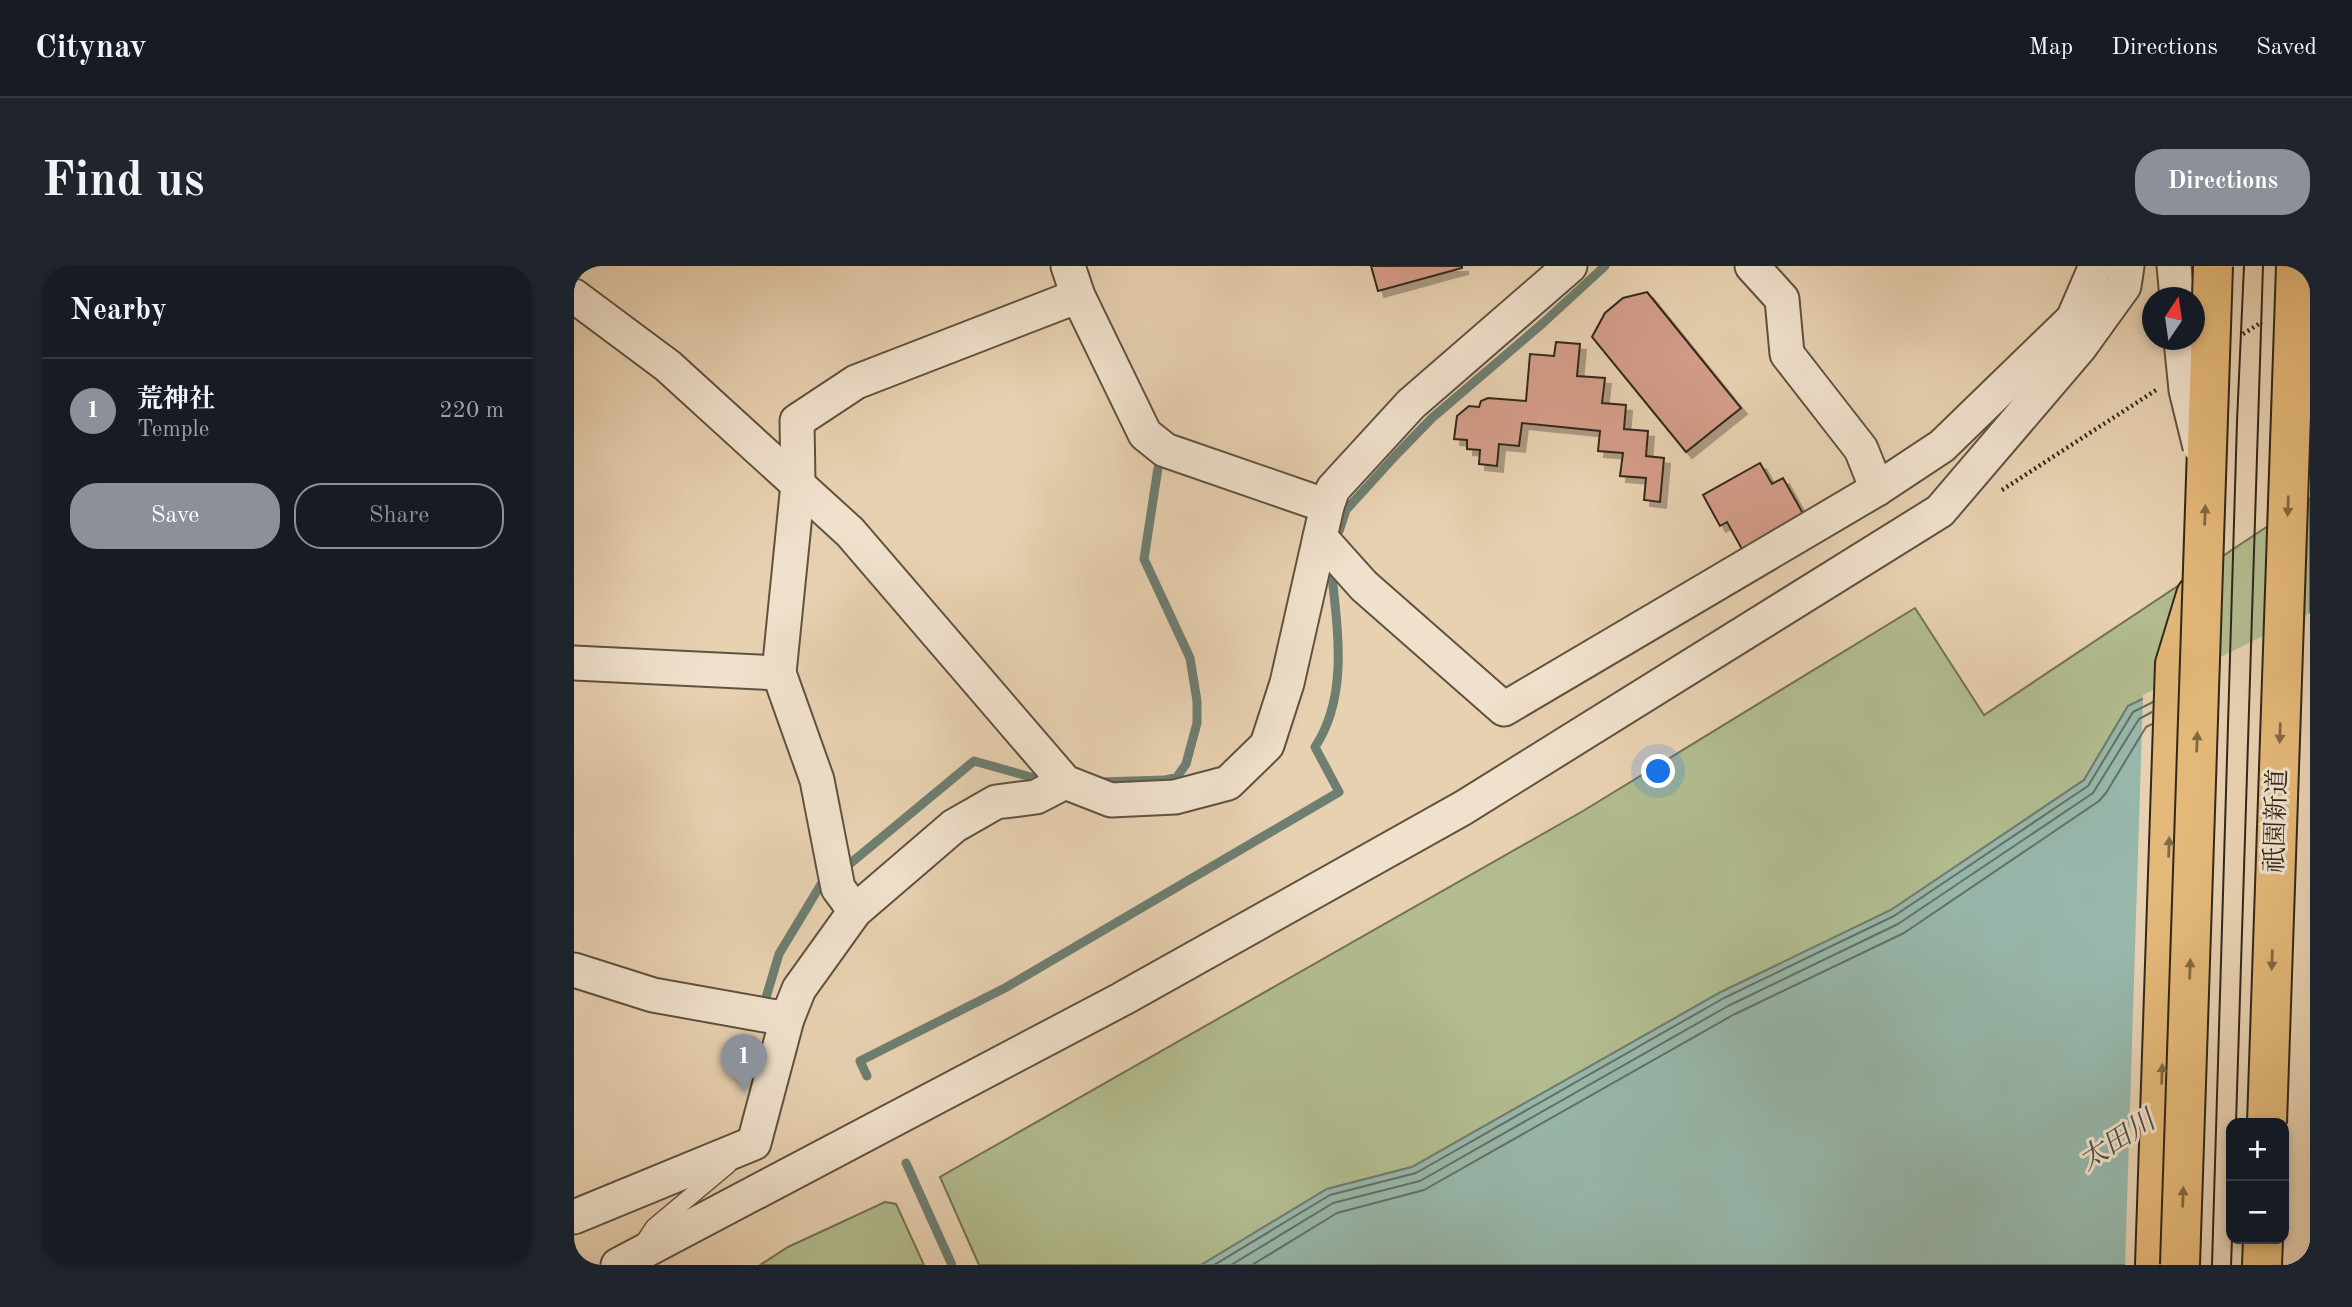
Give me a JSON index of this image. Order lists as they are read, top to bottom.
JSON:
{
  "streets": {
    "highway": ["祇園新道"]
  },
  "water": ["太田川"],
  "north": "top",
  "page": {
    "header": "Citynav",
    "nav": ["Map", "Directions", "Saved"],
    "buttons": [
      "Directions",
      ["Save", "Share"]
    ],
    "title": "Find us",
    "heading": "Nearby",
    "list": [
      {
        "mark": "1",
        "name": "荒神社",
        "note": "Temple",
        "value": "220 m"
      }
    ],
    "pins": "1",
    "map_buttons": ["+", "−"]
  }
}
